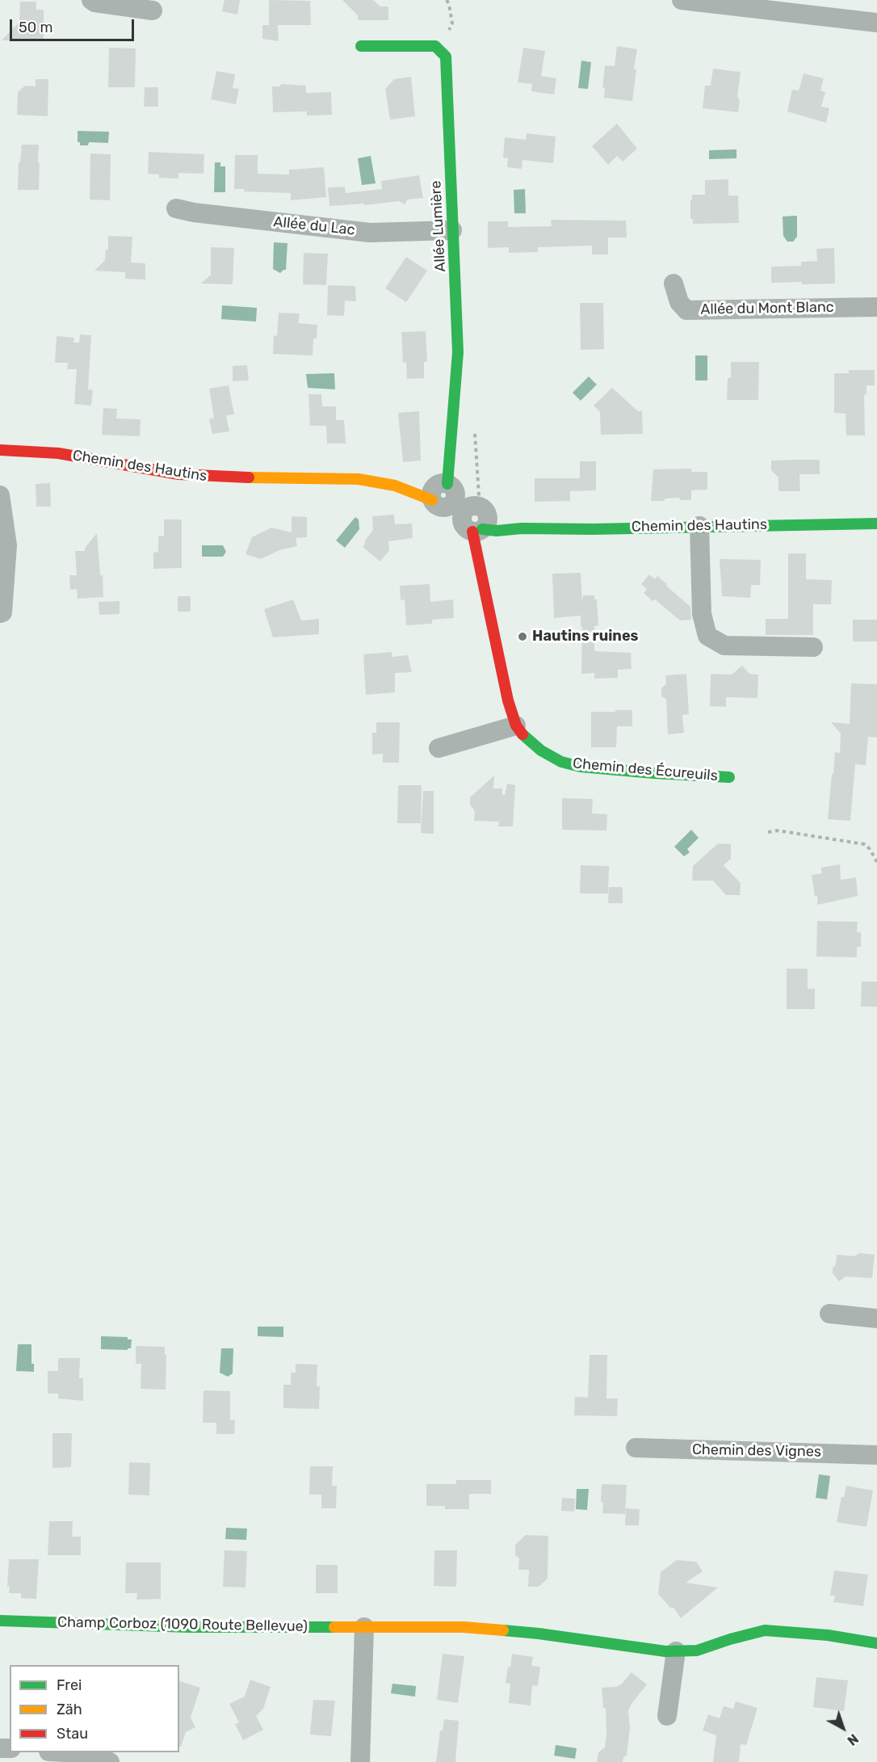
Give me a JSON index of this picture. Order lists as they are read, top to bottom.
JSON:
{
  "streets": {
    "street": [
      "Allée du Lac",
      "Allée Lumière",
      "Allée du Mont Blanc",
      "Chemin des Hautins",
      "Chemin des Écureuils",
      "Chemin des Vignes",
      "Champ Corboz (1090 Route Bellevue)"
    ]
  },
  "crossings": [
    ["Allée du Lac", "Allée Lumière"],
    ["Allée Lumière", "Chemin des Hautins"],
    ["Chemin des Hautins", "Chemin des Écureuils"]
  ],
  "places": ["Hautins ruines"],
  "legend": ["Frei", "Zäh", "Stau"],
  "scale_bar": "50 m",
  "north": "bottom right"
}
